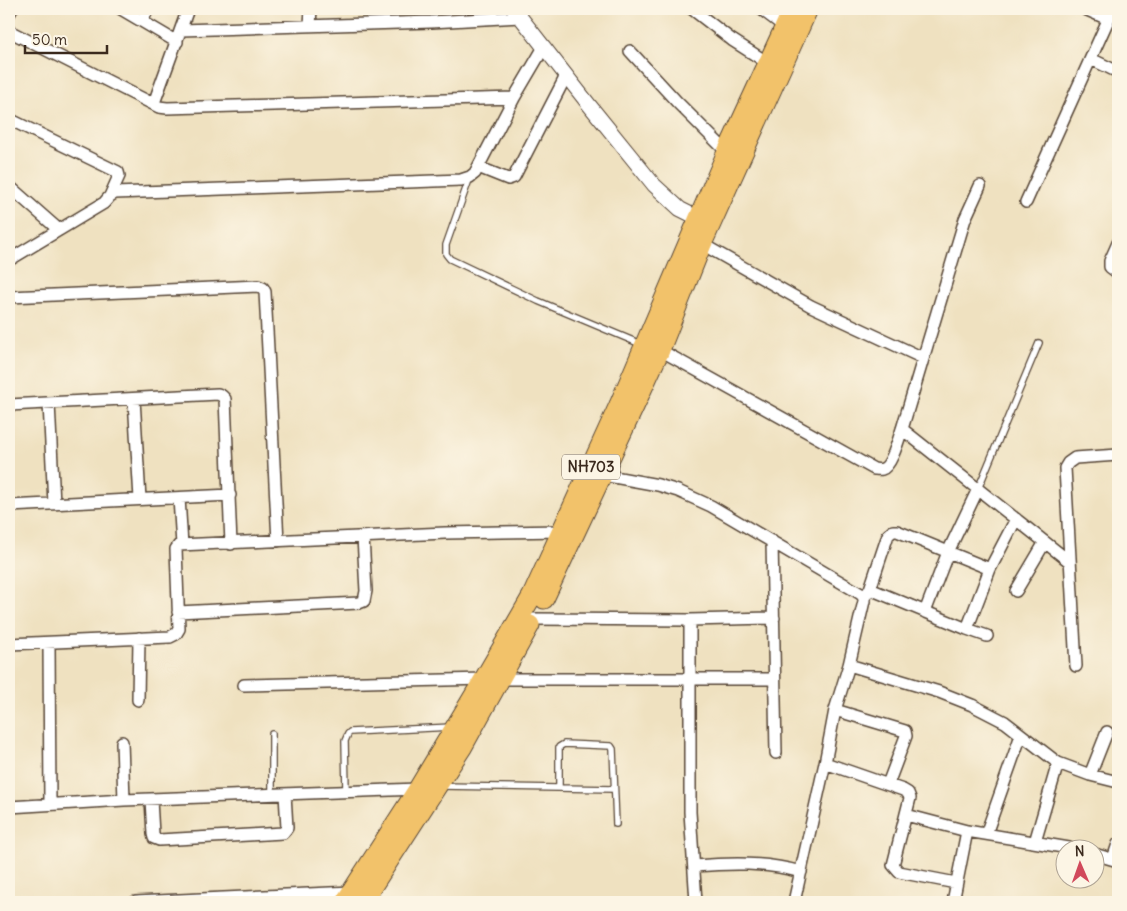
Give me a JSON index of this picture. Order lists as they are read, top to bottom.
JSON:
{
  "streets": {
    "highway": ["NH703"]
  },
  "scale_bar": "50 m",
  "north": "top"
}
